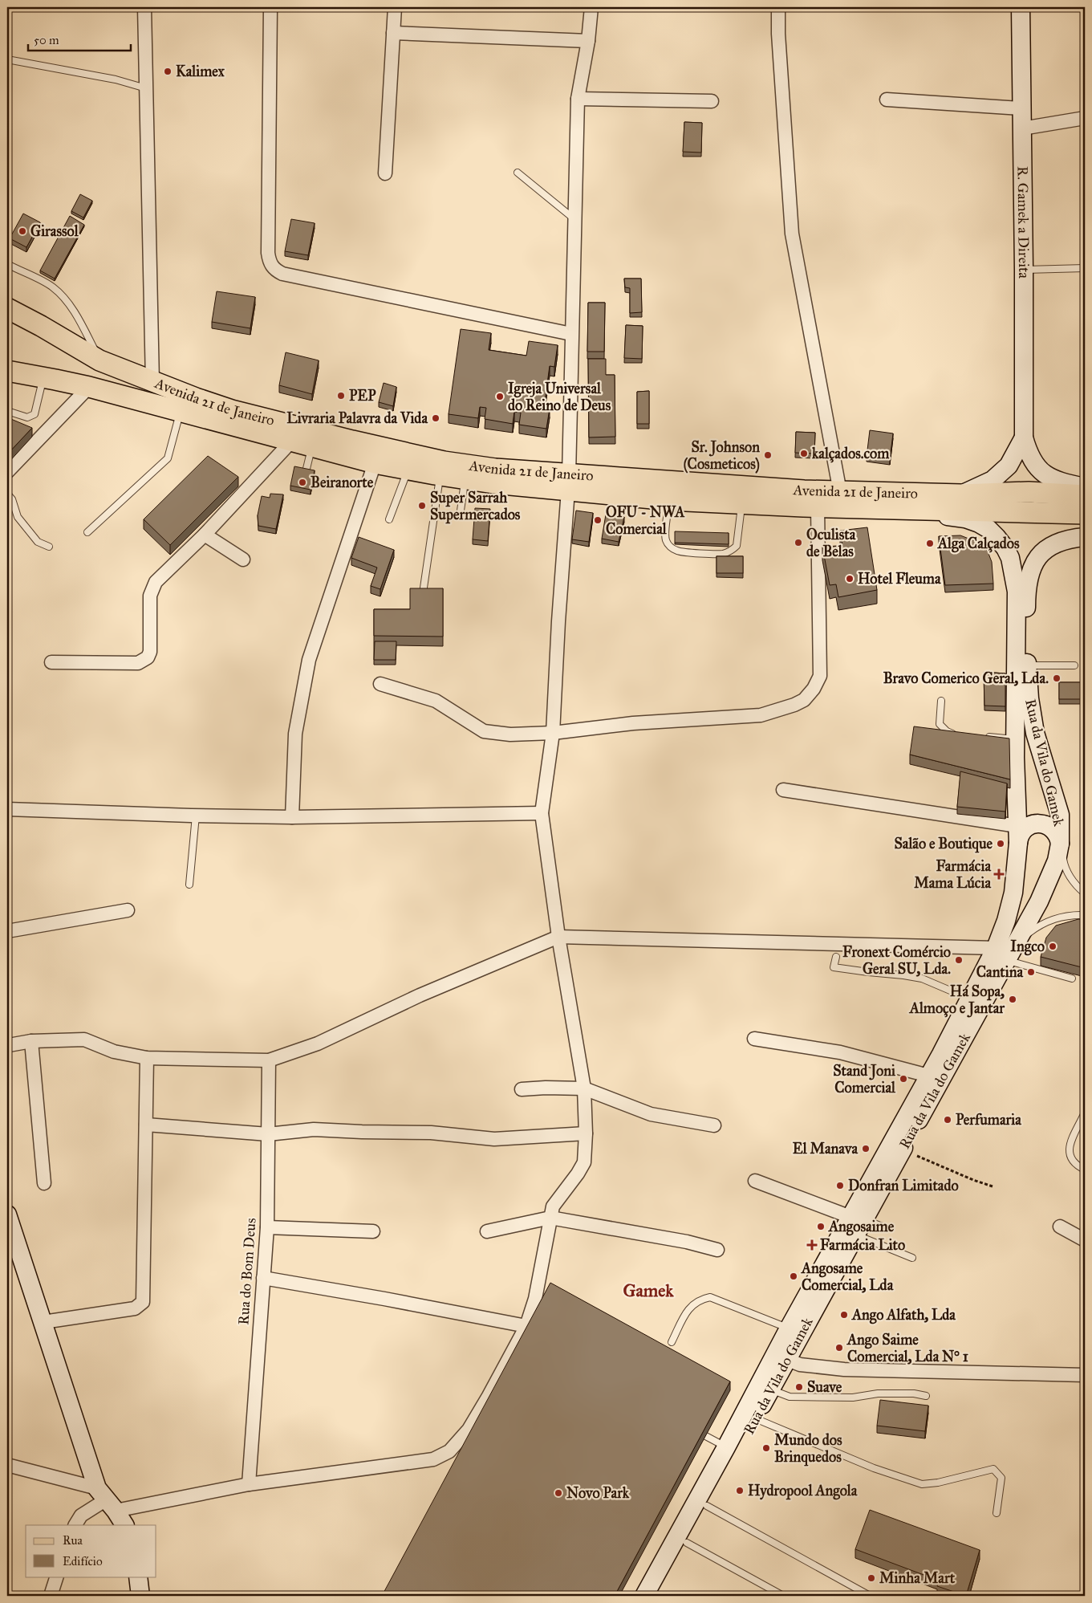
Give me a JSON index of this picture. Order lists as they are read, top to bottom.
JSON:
{
  "streets": {
    "main road": ["R. Gamek a Direita", "Avenida 21 de Janeiro", "Rua da Vila do Gamek"],
    "street": ["Rua do Bom Deus"]
  },
  "crossings": [
    ["Avenida 21 de Janeiro", "Rua da Vila do Gamek"]
  ],
  "districts": ["Gamek"],
  "places": {
    "other": [
      "Kalimex",
      "Girassol",
      "PEP",
      "Igreja Universal do Reino de Deus",
      "Livraria Palavra da Vida",
      "kalçados.com",
      "Sr. Johnson (Cosmeticos)",
      "Beiranorte",
      "Super Sarrah Supermercados",
      "OFU - NWA Comercial",
      "Oculista de Belas",
      "Alga Calçados",
      "Hotel Fleuma",
      "Bravo Comerico Geral, Lda.",
      "Salão e Boutique",
      "Ingco",
      "Fronext Comércio Geral SU, Lda.",
      "Cantina",
      "Há Sopa, Almoço e Jantar",
      "Stand Joni Comercial",
      "Perfumaria",
      "El Manava",
      "Donfran Limitado",
      "Angosaime",
      "Angosame Comercial, Lda",
      "Ango Alfath, Lda",
      "Ango Saime Comercial, Lda N° 1",
      "Suave",
      "Mundo dos Brinquedos",
      "Hydropool Angola",
      "Novo Park",
      "Minha Mart"
    ],
    "health": ["Farmácia Mama Lúcia", "Farmácia Lito"]
  },
  "legend": ["Rua", "Edifício"],
  "scale_bar": "50 m"
}
